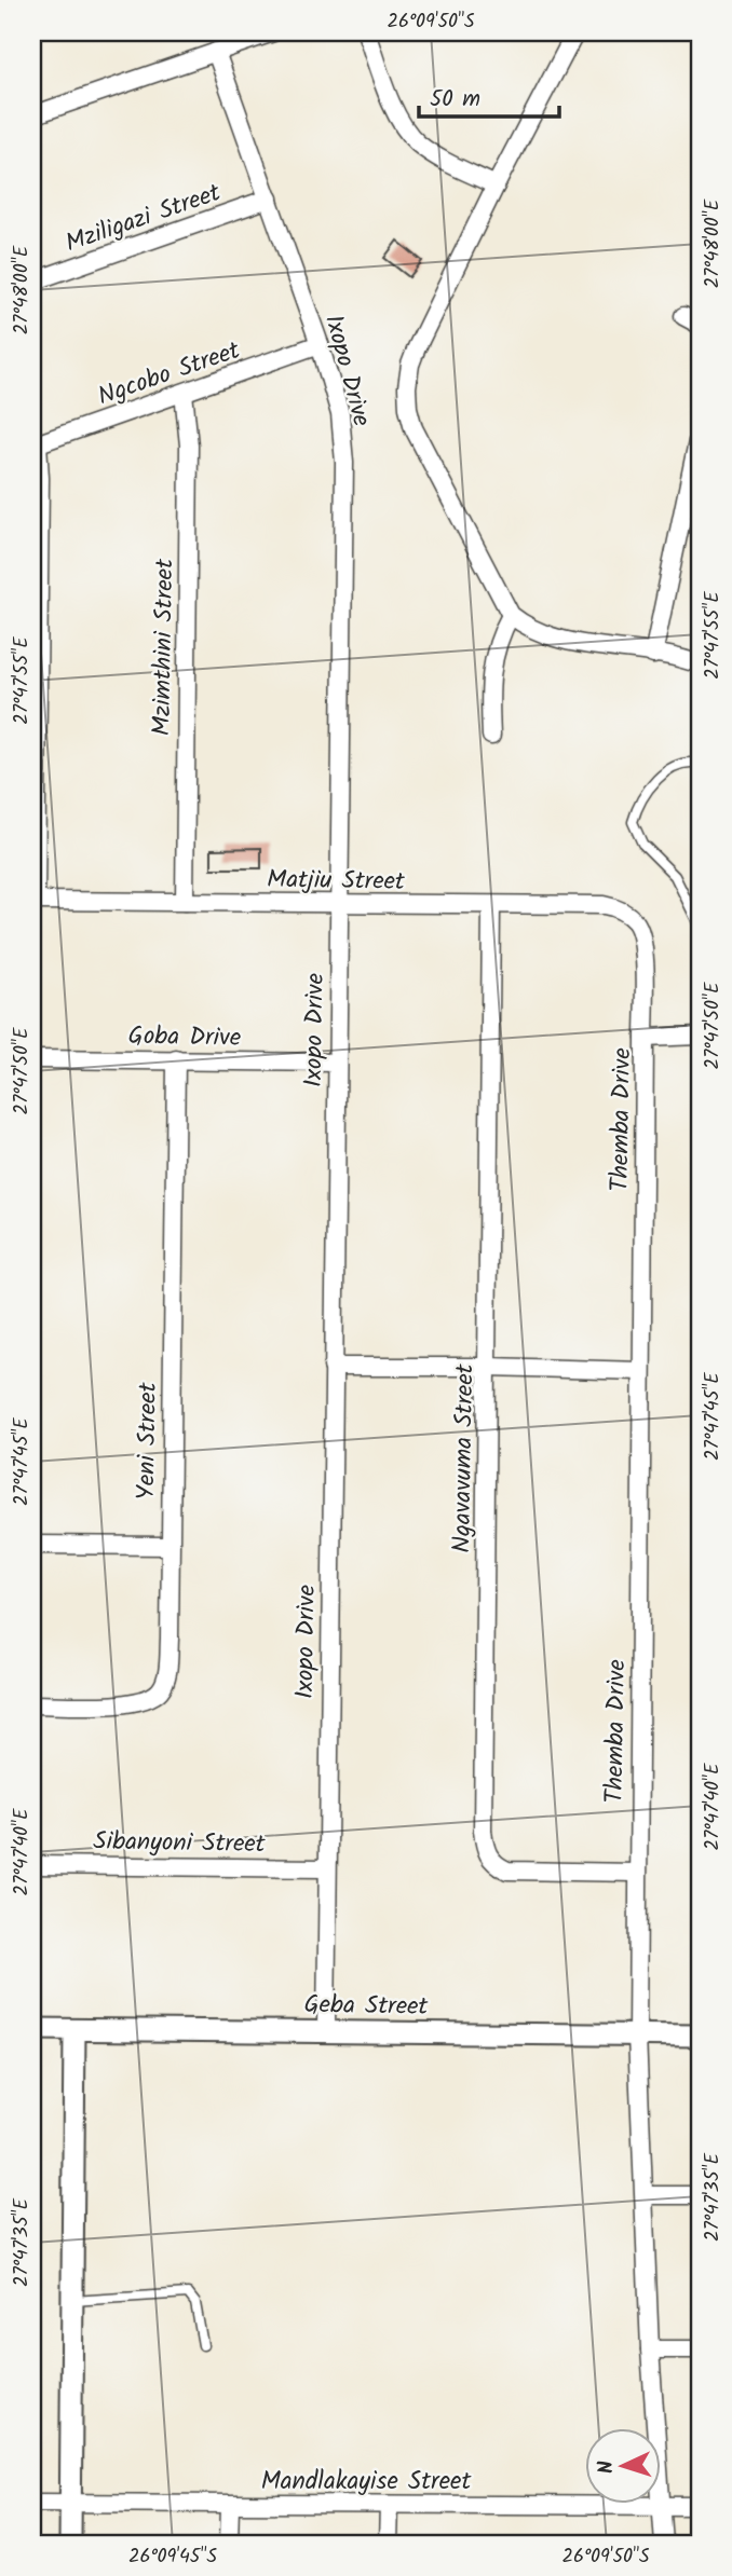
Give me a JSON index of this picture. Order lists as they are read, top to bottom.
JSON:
{
  "streets": {
    "street": [
      "Mziligazi Street",
      "Ixopo Drive",
      "Ngcobo Street",
      "Mzimthini Street",
      "Matjiu Street",
      "Goba Drive",
      "Themba Drive",
      "Yeni Street",
      "Ngavavuma Street",
      "Sibanyoni Street",
      "Geba Street",
      "Mandlakayise Street"
    ]
  },
  "crossings": [
    ["Mziligazi Street", "Ixopo Drive"],
    ["Ixopo Drive", "Ngcobo Street"],
    ["Ixopo Drive", "Matjiu Street"],
    ["Ixopo Drive", "Goba Drive"],
    ["Ixopo Drive", "Sibanyoni Street"],
    ["Ixopo Drive", "Geba Street"],
    ["Ngcobo Street", "Mzimthini Street"],
    ["Mzimthini Street", "Matjiu Street"],
    ["Matjiu Street", "Themba Drive"],
    ["Matjiu Street", "Ngavavuma Street"],
    ["Goba Drive", "Yeni Street"],
    ["Themba Drive", "Ngavavuma Street"],
    ["Themba Drive", "Geba Street"],
    ["Themba Drive", "Mandlakayise Street"]
  ],
  "scale_bar": "50 m",
  "north": "left",
  "coordinates": [
    "26°09'50\"S",
    "27°48'00\"E",
    "27°47'55\"E",
    "27°47'50\"E",
    "27°47'45\"E",
    "27°47'40\"E",
    "27°47'35\"E",
    "26°09'45\"S"
  ]
}
